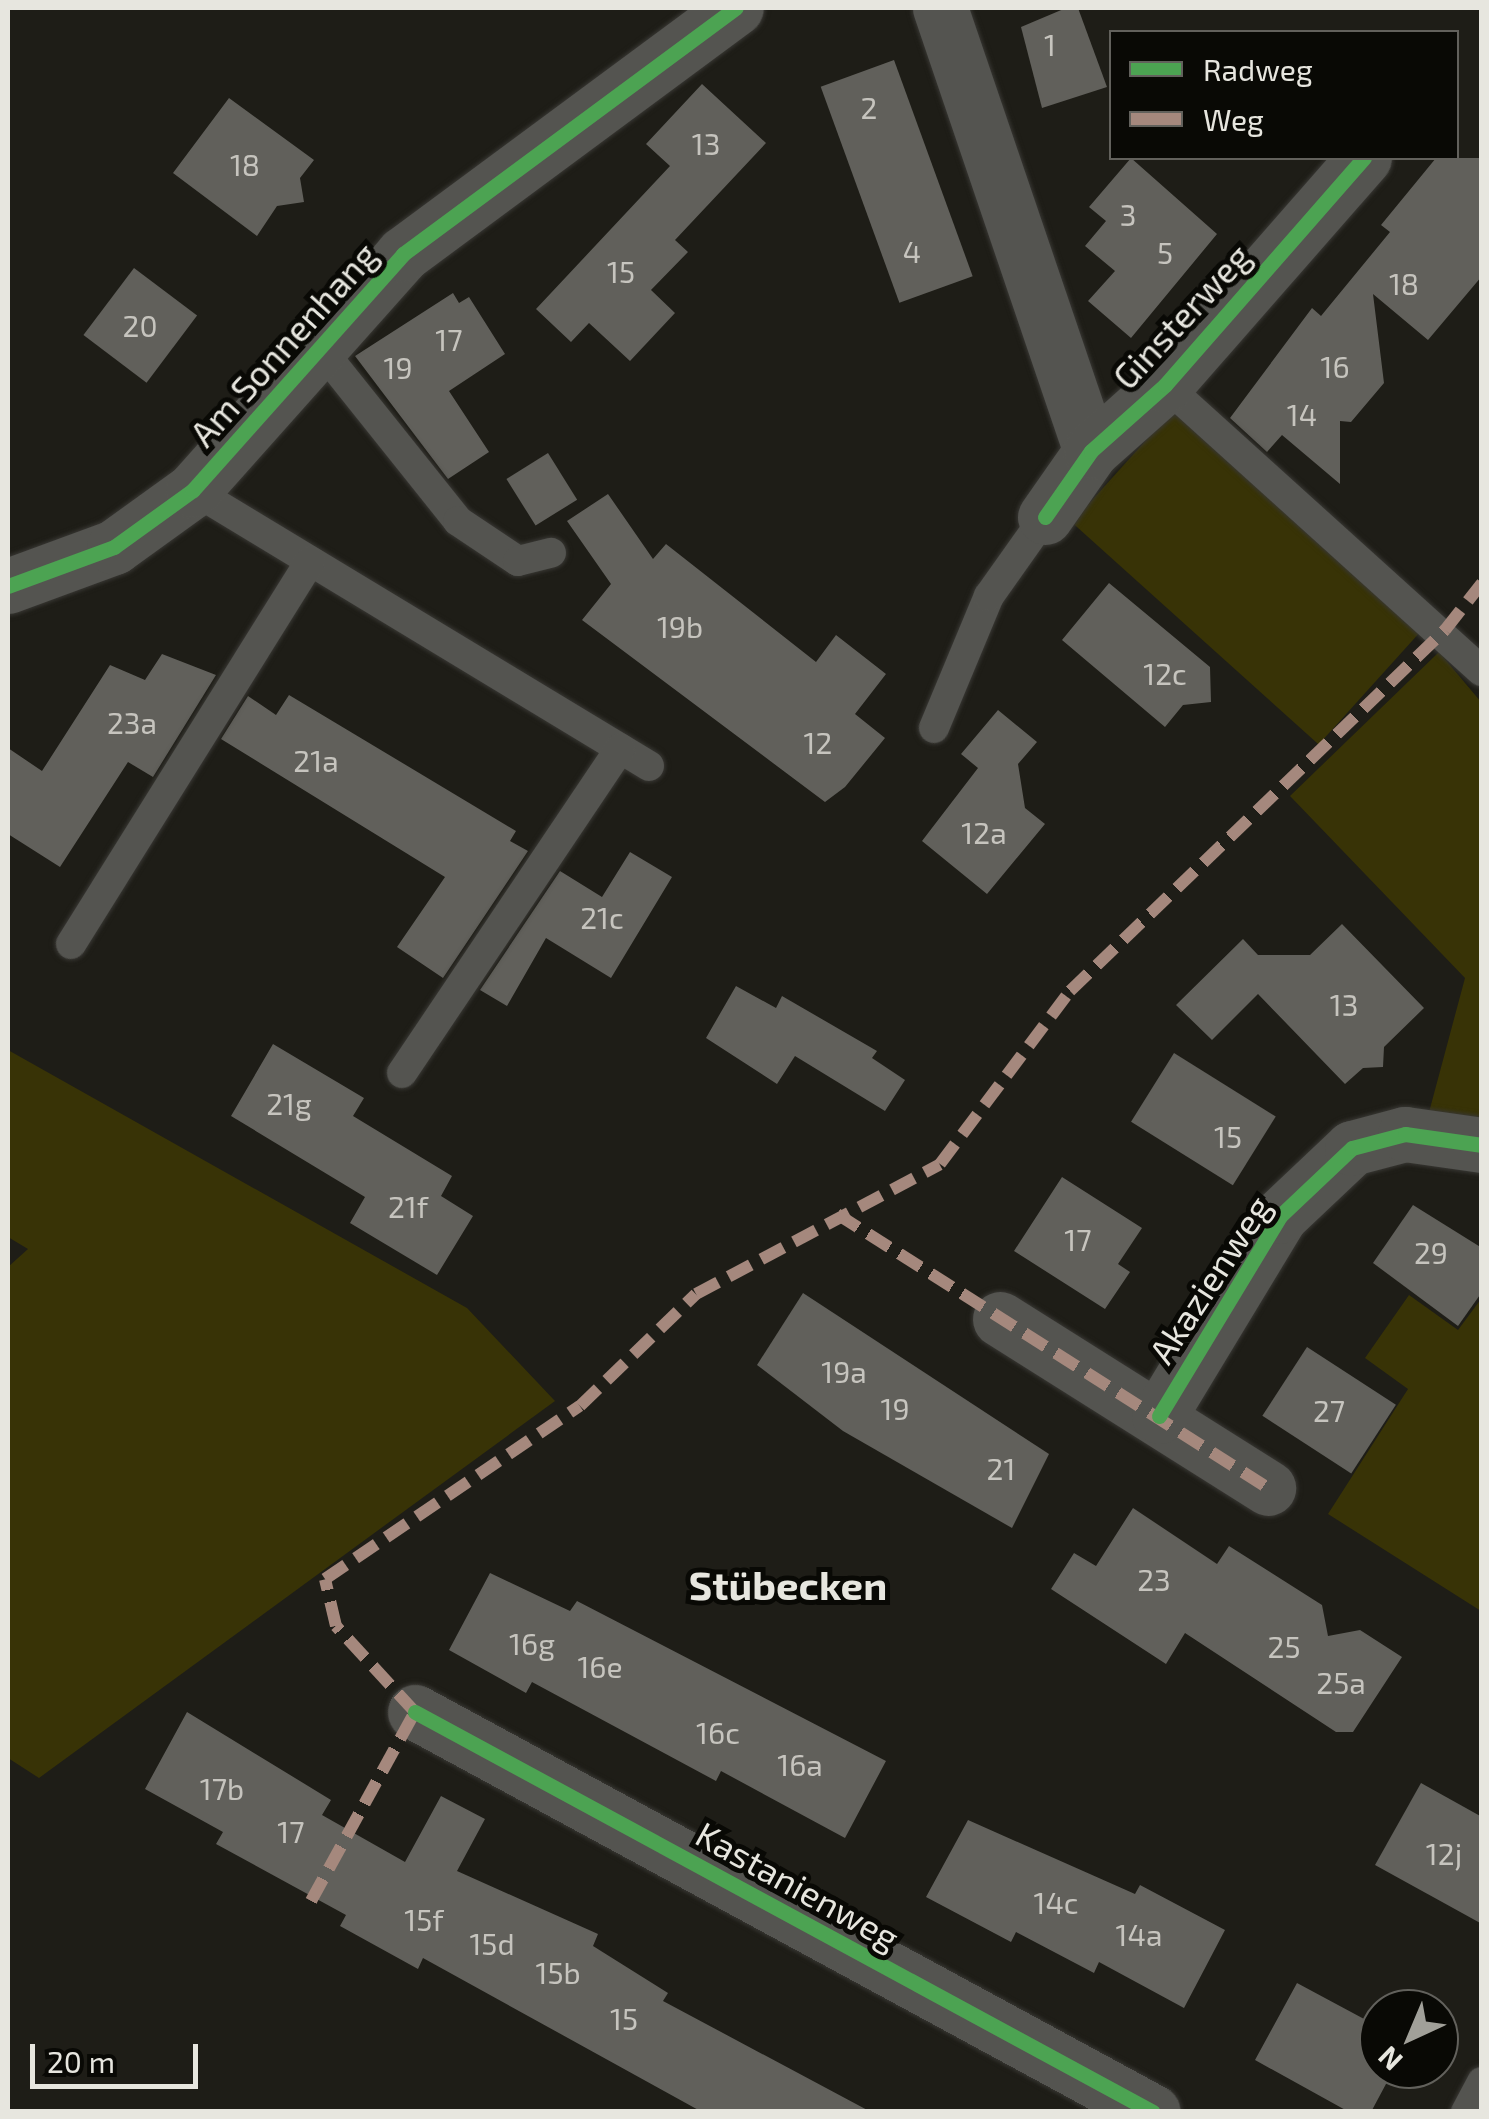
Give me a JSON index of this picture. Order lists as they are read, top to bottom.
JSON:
{
  "streets": {
    "street": [
      "Ginsterweg",
      "Am Sonnenhang",
      "Akazienweg",
      "Kastanienweg"
    ]
  },
  "districts": ["Stübecken"],
  "house_numbers": [
    "1",
    "2",
    "13",
    "18",
    "3",
    "4",
    "5",
    "15",
    "18",
    "20",
    "17",
    "16",
    "19",
    "14",
    "19b",
    "12c",
    "23a",
    "12",
    "21a",
    "12a",
    "21c",
    "13",
    "21g",
    "15",
    "21f",
    "17",
    "29",
    "19a",
    "19",
    "27",
    "21",
    "23",
    "16g",
    "25",
    "16e",
    "25a",
    "16c",
    "16a",
    "17b",
    "17",
    "12j",
    "14c",
    "15f",
    "14a",
    "15d",
    "15b",
    "15"
  ],
  "legend": ["Radweg", "Weg"],
  "scale_bar": "20 m",
  "north": "bottom left"
}
